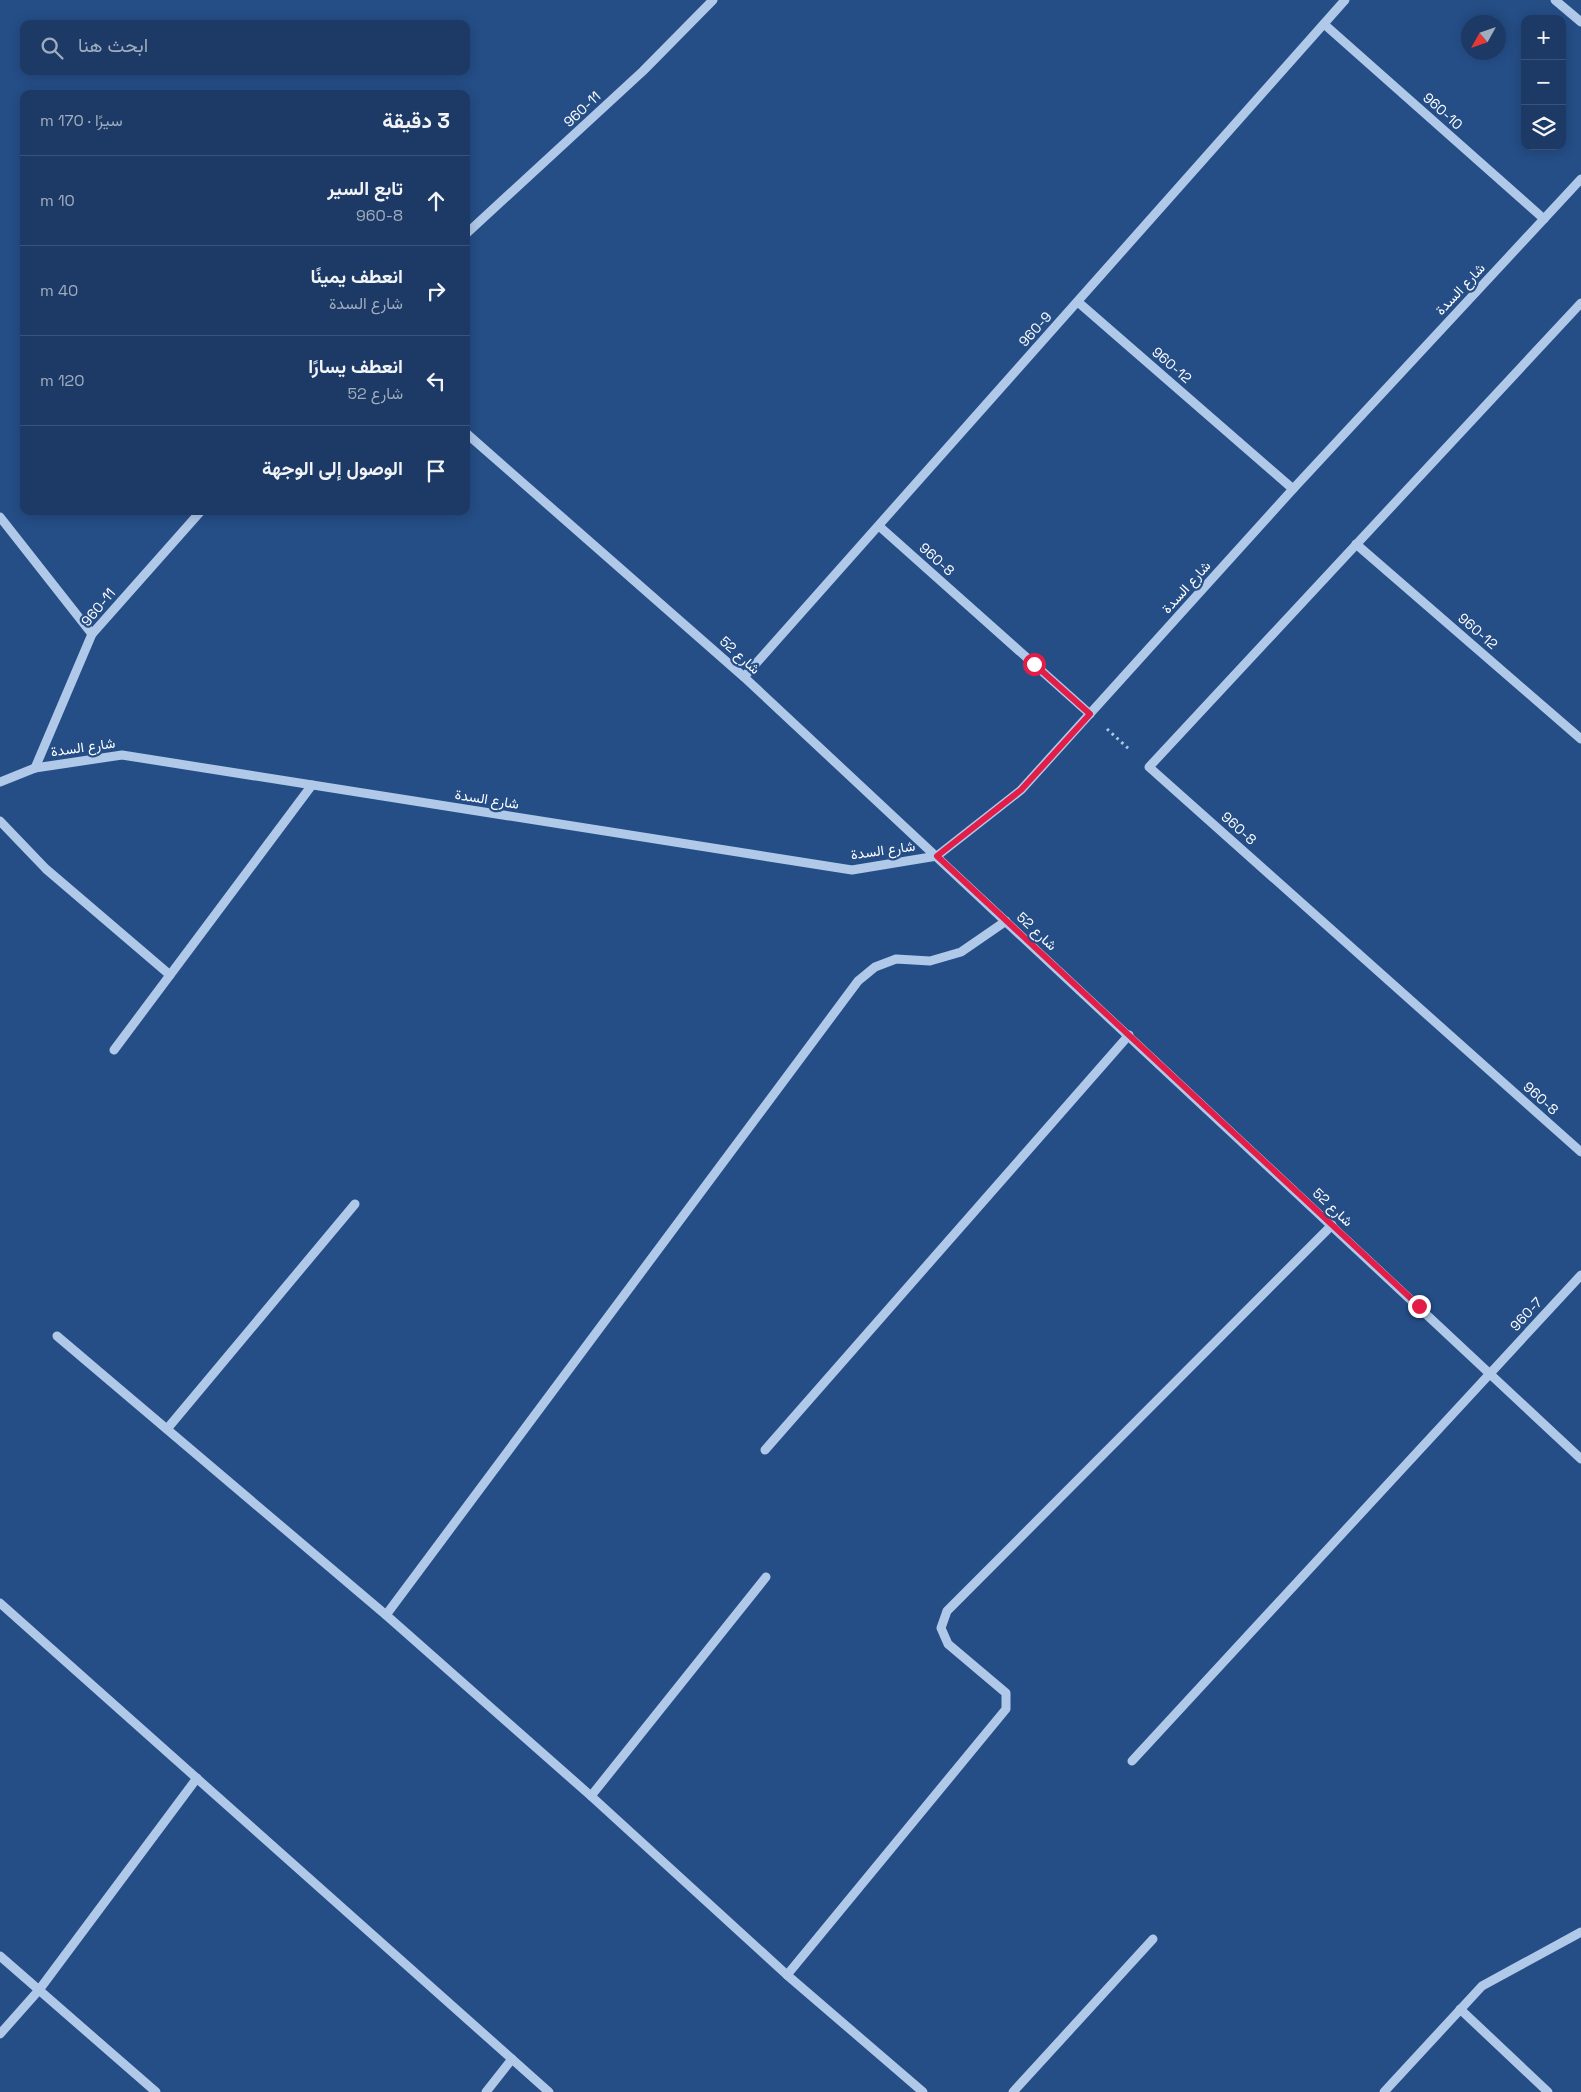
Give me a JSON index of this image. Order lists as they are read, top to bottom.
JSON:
{
  "streets": {
    "street": [
      "960-11",
      "960-10",
      "شارع السدة",
      "960-9",
      "960-12",
      "960-8",
      "شارع 52",
      "960-7"
    ]
  },
  "crossings": [
    ["960-11", "شارع السدة"],
    ["960-10", "شارع السدة"],
    ["960-10", "960-9"],
    ["شارع السدة", "960-12"],
    ["شارع السدة", "960-8"],
    ["شارع السدة", "شارع 52"],
    ["960-9", "960-12"],
    ["960-9", "960-8"],
    ["960-9", "شارع 52"],
    ["شارع 52", "960-7"]
  ],
  "north": "bottom left",
  "page": {
    "map_buttons": ["+", "−"],
    "search": "ابحث هنا",
    "heading": ["3 دقيقة", "سيرًا · 170 m"],
    "list": [
      ["تابع السير", "960-8", "10 m"],
      ["انعطف يمينًا", "شارع السدة", "40 m"],
      ["انعطف يسارًا", "شارع 52", "120 m"],
      "الوصول إلى الوجهة"
    ]
  }
}
